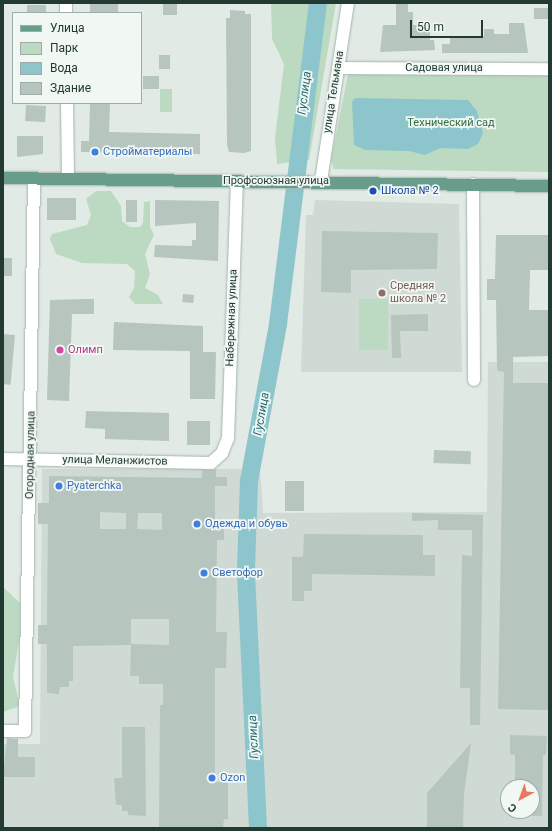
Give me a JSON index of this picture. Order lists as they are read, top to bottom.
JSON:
{
  "streets": {
    "main road": ["Профсоюзная улица"],
    "street": [
      "Садовая улица",
      "улица Тельмана",
      "Набережная улица",
      "Огородная улица",
      "улица Меланжистов"
    ]
  },
  "crossings": [
    ["Садовая улица", "улица Тельмана"],
    ["улица Тельмана", "Профсоюзная улица"],
    ["Профсоюзная улица", "Набережная улица"],
    ["Профсоюзная улица", "Огородная улица"],
    ["Набережная улица", "улица Меланжистов"],
    ["Огородная улица", "улица Меланжистов"]
  ],
  "water": ["Гуслица"],
  "parks": ["Технический сад"],
  "places": [
    "Стройматериалы",
    "Школа № 2",
    "Средняя школа № 2",
    "Олимп",
    "Pyaterchka",
    "Одежда и обувь",
    "Светофор",
    "Ozon"
  ],
  "legend": [
    "Улица",
    "Парк",
    "Вода",
    "Здание"
  ],
  "scale_bar": "50 m",
  "north": "bottom left"
}
